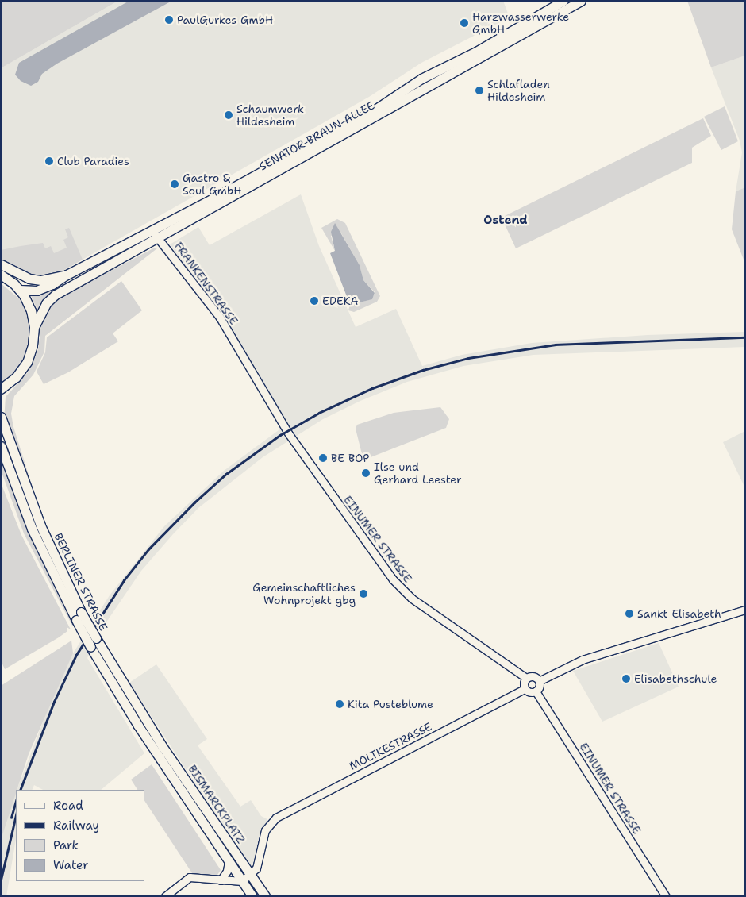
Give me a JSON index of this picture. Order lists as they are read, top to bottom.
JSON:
{
  "streets": {
    "main road": ["SENATOR-BRAUN-ALLEE", "BERLINER STRASSE", "BISMARCKPLATZ"],
    "street": ["FRANKENSTRASSE", "EINUMER STRASSE", "MOLTKESTRASSE"]
  },
  "crossings": [
    ["SENATOR-BRAUN-ALLEE", "FRANKENSTRASSE"],
    ["FRANKENSTRASSE", "EINUMER STRASSE"],
    ["EINUMER STRASSE", "MOLTKESTRASSE"],
    ["BERLINER STRASSE", "BISMARCKPLATZ"],
    ["MOLTKESTRASSE", "BISMARCKPLATZ"]
  ],
  "districts": ["Ostend"],
  "places": [
    "PaulGurkes GmbH",
    "Harzwasserwerke GmbH",
    "Schlafladen Hildesheim",
    "Schaumwerk Hildesheim",
    "Club Paradies",
    "Gastro & Soul GmbH",
    "EDEKA",
    "BE BOP",
    "Ilse und Gerhard Leester",
    "Gemeinschaftliches Wohnprojekt gbg",
    "Sankt Elisabeth",
    "Elisabethschule",
    "Kita Pusteblume"
  ],
  "legend": [
    "Road",
    "Railway",
    "Park",
    "Water"
  ]
}
